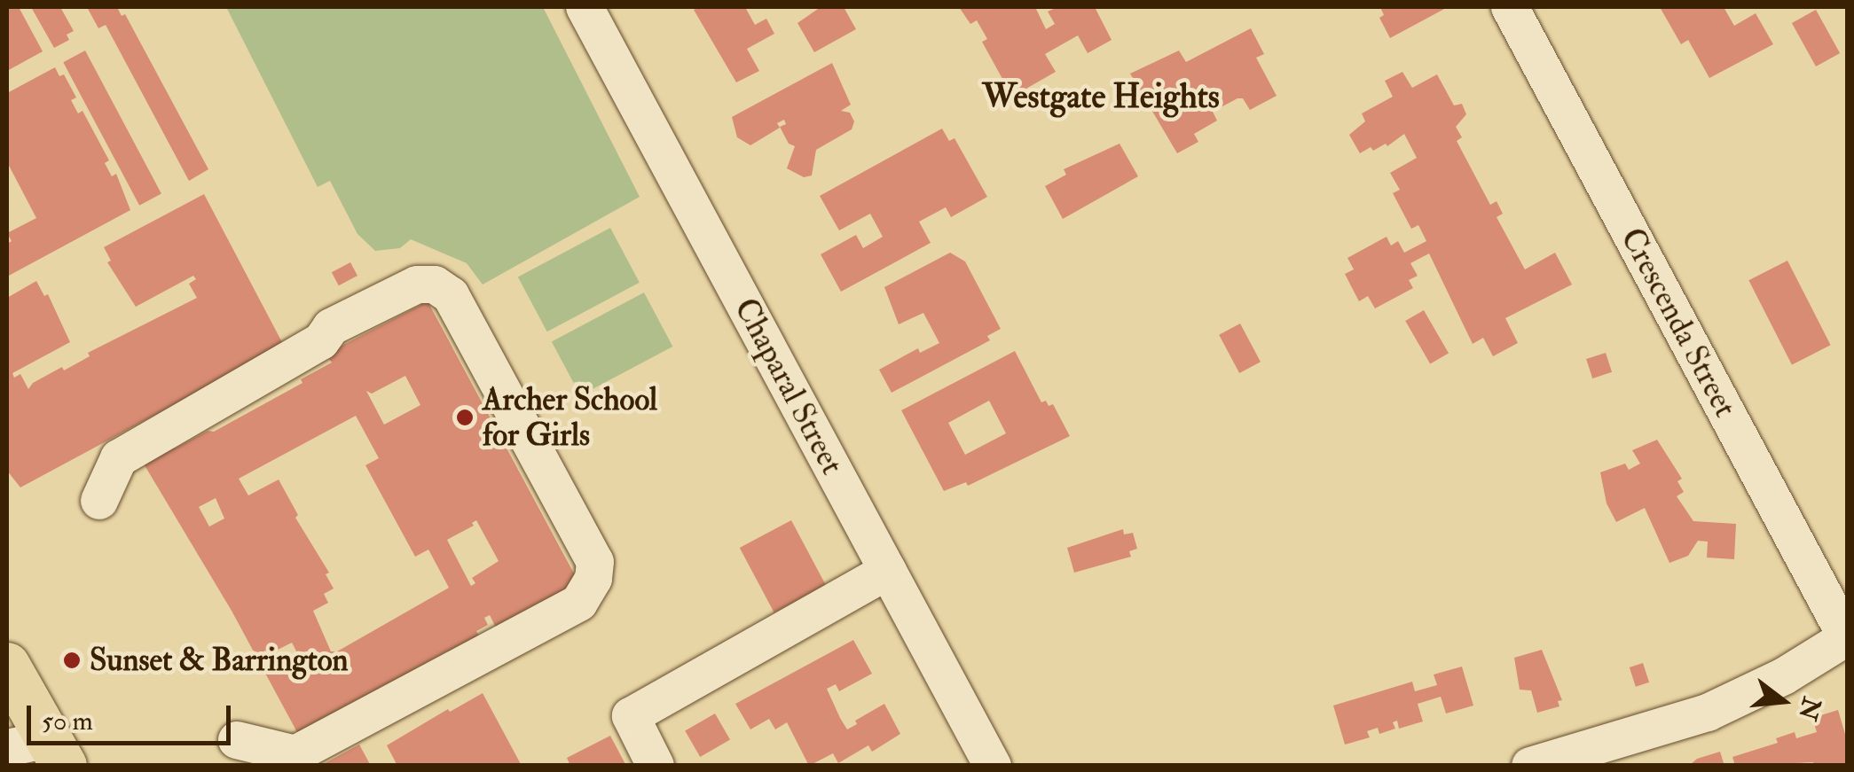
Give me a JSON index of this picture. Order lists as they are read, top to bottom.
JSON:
{
  "streets": {
    "street": ["Crescenda Street", "Chaparal Street"]
  },
  "districts": ["Westgate Heights"],
  "places": ["Archer School for Girls", "Sunset & Barrington"],
  "scale_bar": "50 m",
  "north": "right"
}
